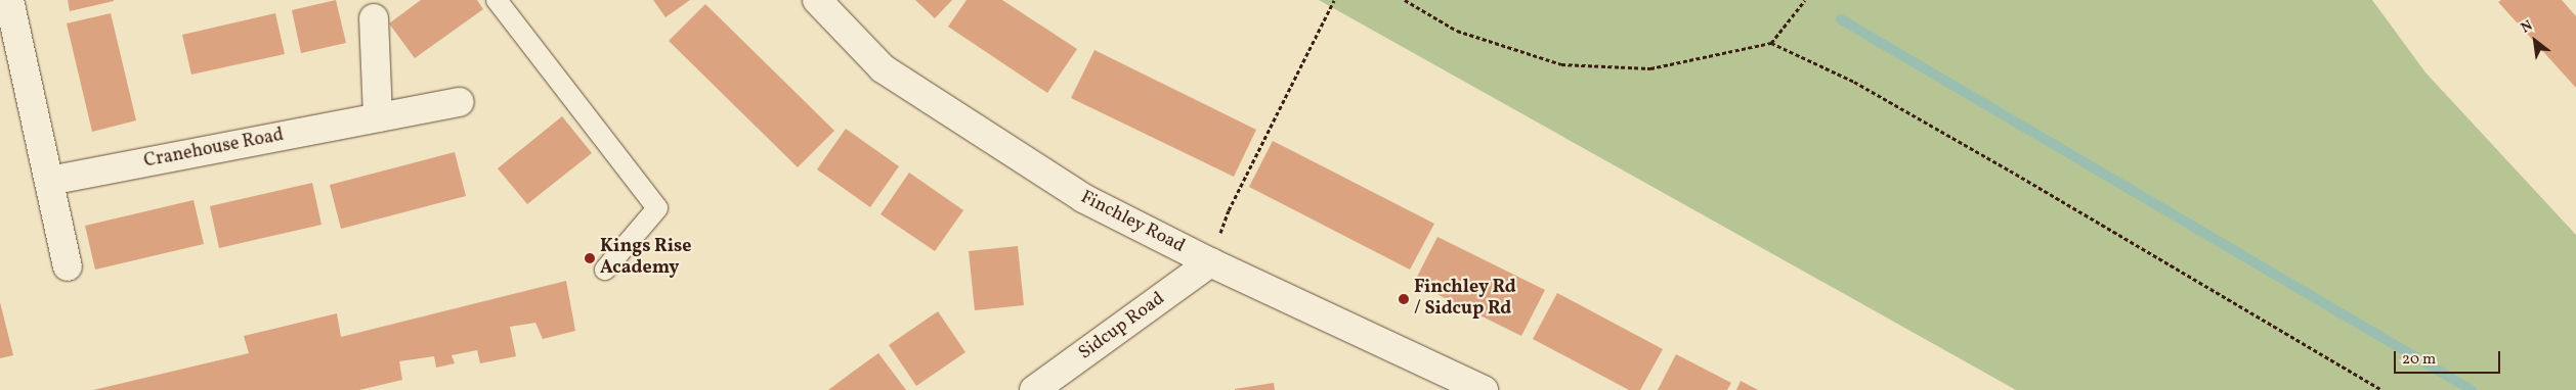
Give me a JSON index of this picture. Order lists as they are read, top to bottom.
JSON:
{
  "streets": {
    "street": ["Cranehouse Road", "Finchley Road", "Sidcup Road"]
  },
  "crossings": [
    ["Finchley Road", "Sidcup Road"]
  ],
  "places": ["Kings Rise Academy", "Finchley Rd / Sidcup Rd"],
  "scale_bar": "20 m",
  "north": "top left"
}
